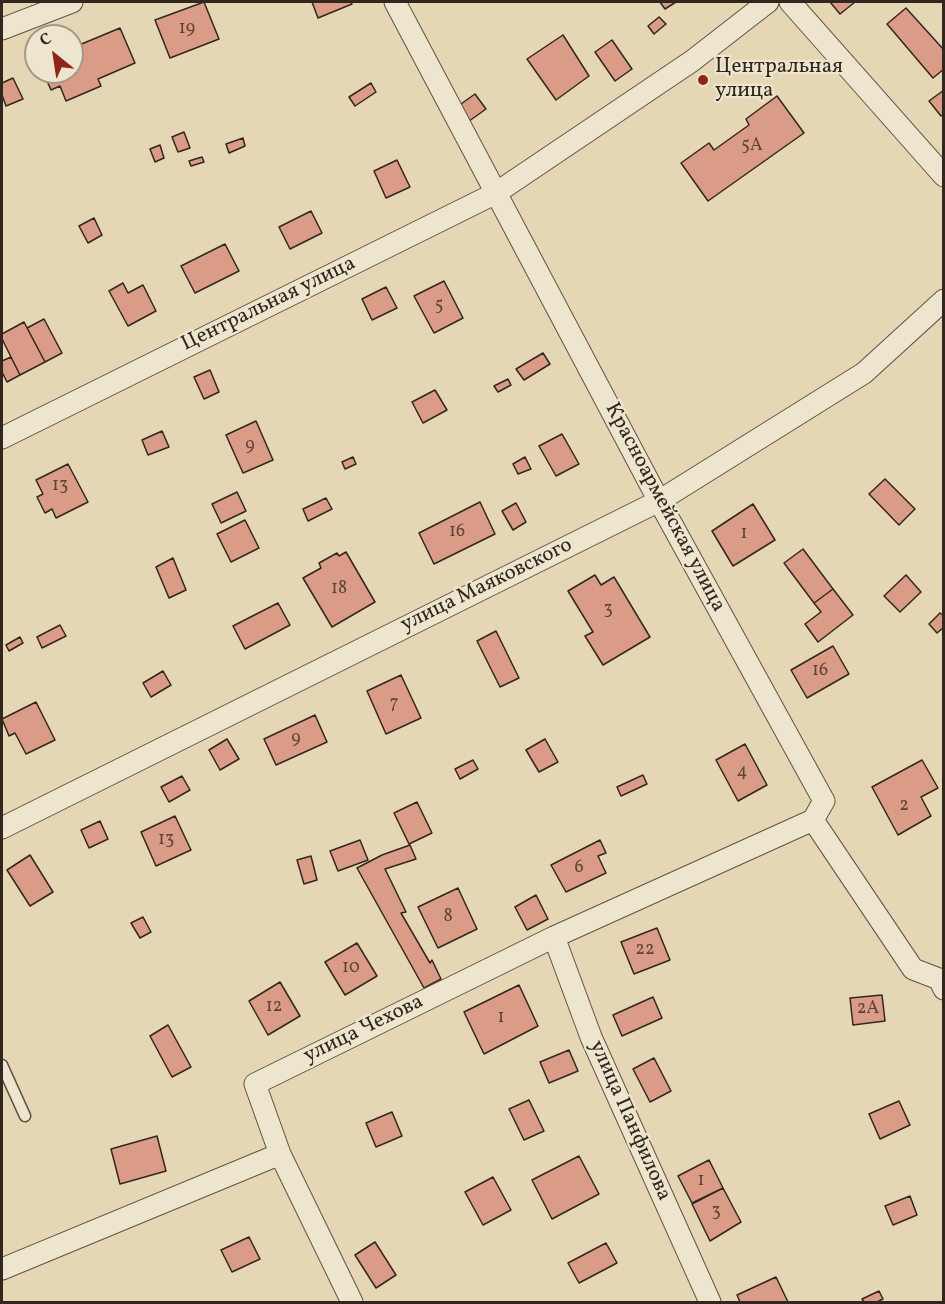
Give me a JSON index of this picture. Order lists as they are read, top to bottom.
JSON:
{
  "streets": {
    "street": [
      "Центральная улица",
      "Красноармейская улица",
      "улица Маяковского",
      "улица Чехова",
      "улица Панфилова"
    ]
  },
  "crossings": [
    ["Центральная улица", "Красноармейская улица"],
    ["Красноармейская улица", "улица Маяковского"],
    ["Красноармейская улица", "улица Чехова"],
    ["улица Чехова", "улица Панфилова"]
  ],
  "places": ["Центральная улица"],
  "house_numbers": [
    "19",
    "5А",
    "5",
    "9",
    "13",
    "16",
    "1",
    "18",
    "3",
    "16",
    "7",
    "9",
    "4",
    "2",
    "13",
    "6",
    "8",
    "22",
    "10",
    "12",
    "2А",
    "1",
    "1",
    "3"
  ],
  "north": "top left"
}
